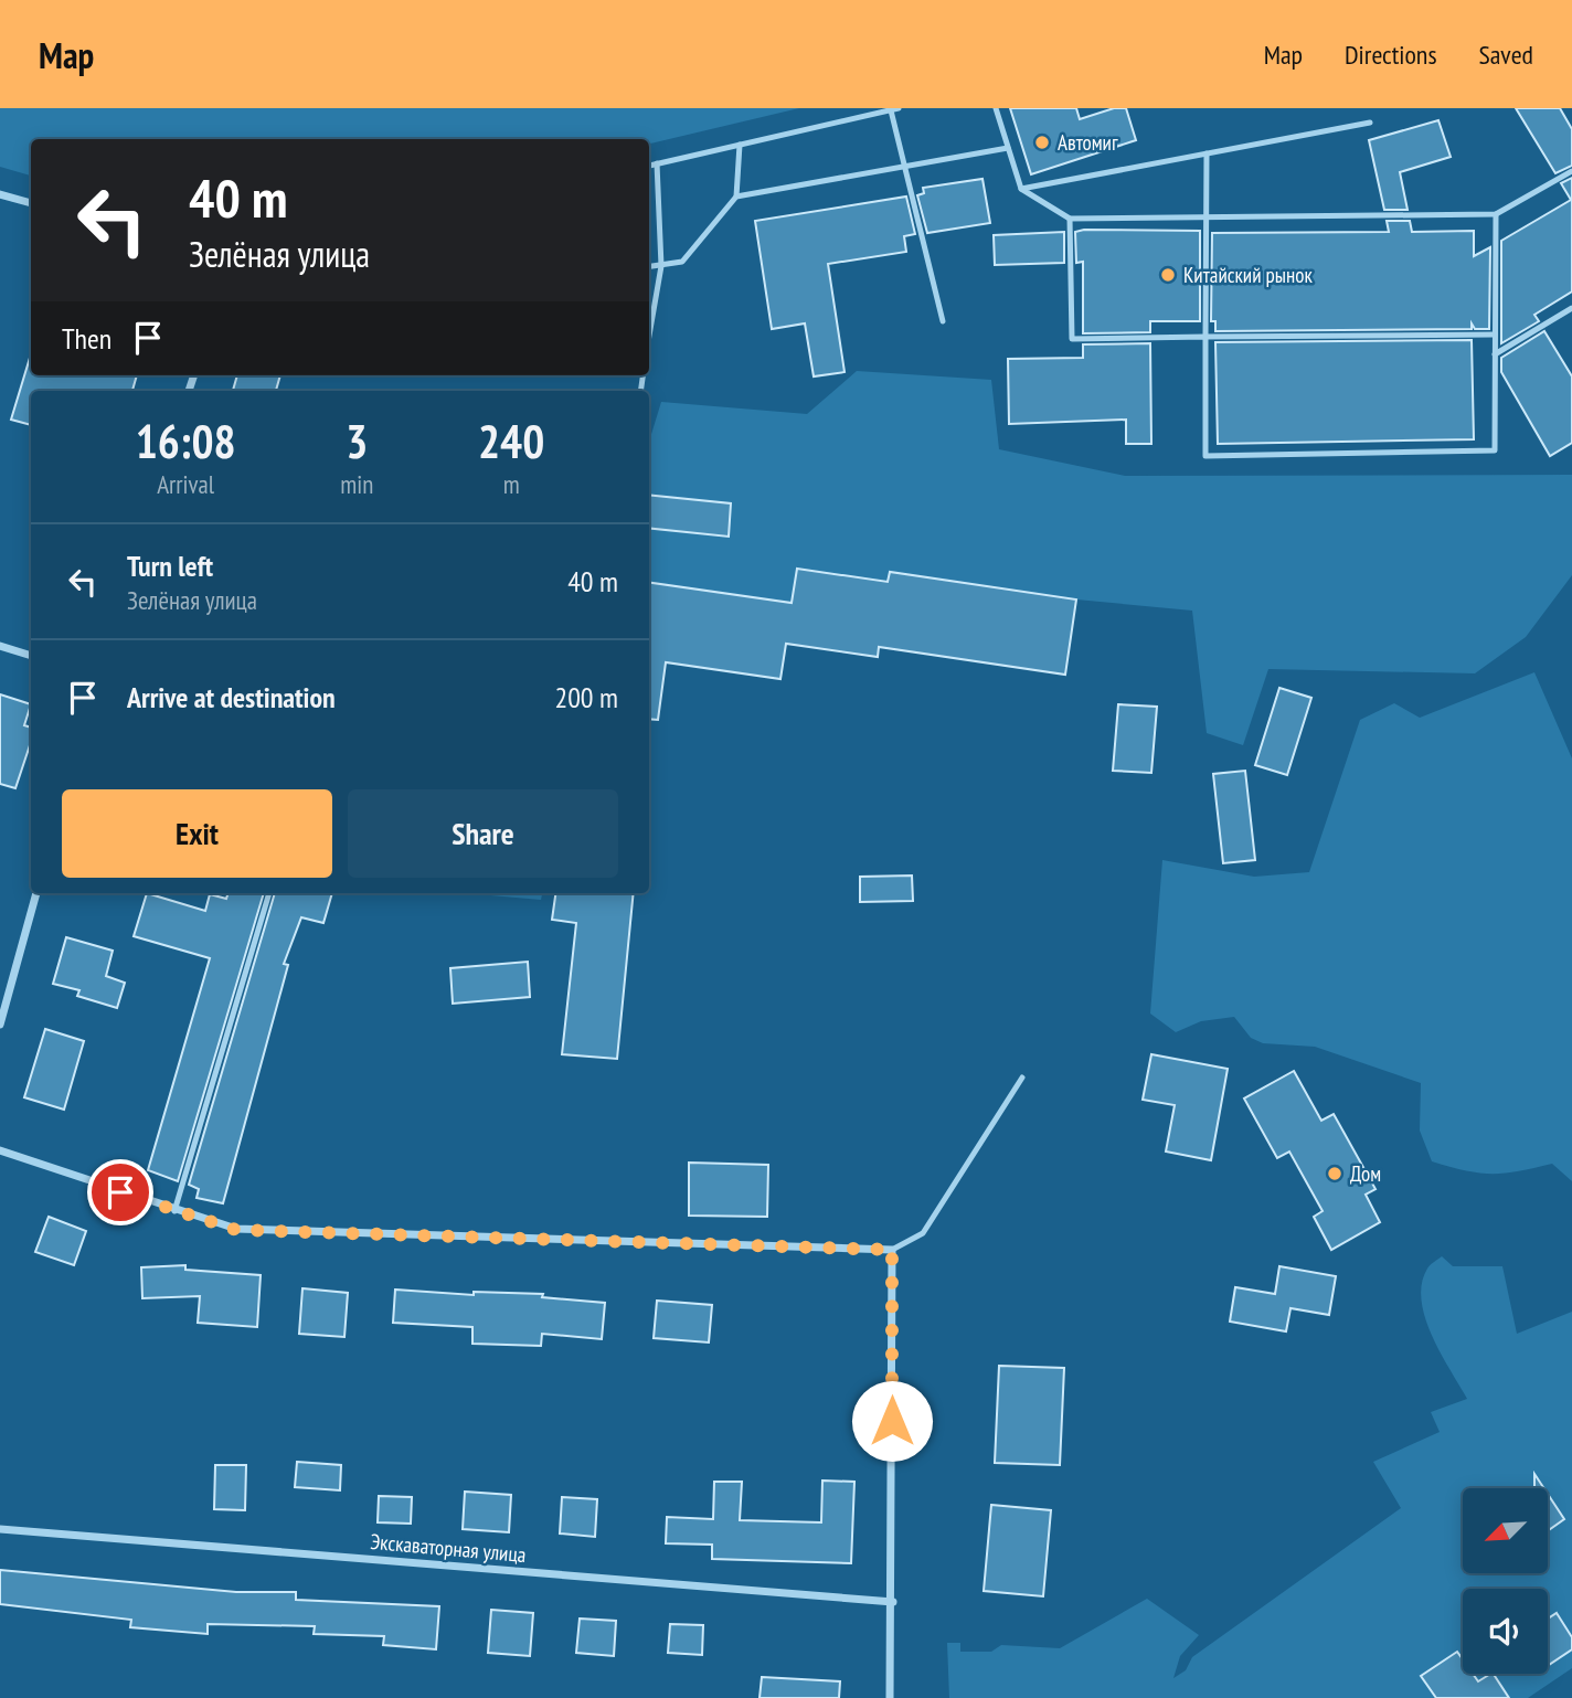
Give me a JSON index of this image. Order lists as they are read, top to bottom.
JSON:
{
  "streets": {
    "street": ["Экскаваторная улица"]
  },
  "places": ["Автомиг", "Китайский рынок", "Дом"],
  "north": "bottom left",
  "page": {
    "header": "Map",
    "nav": ["Map", "Directions", "Saved"],
    "turn": ["40 m", "Зелёная улица"],
    "then": "Then",
    "eta": [
      "16:08",
      "Arrival",
      "3",
      "min",
      "240",
      "m"
    ],
    "list": [
      {
        "name": "Turn left",
        "note": "Зелёная улица",
        "value": "40 m"
      },
      {
        "name": "Arrive at destination",
        "value": "200 m"
      }
    ],
    "buttons": ["Exit", "Share"]
  }
}
